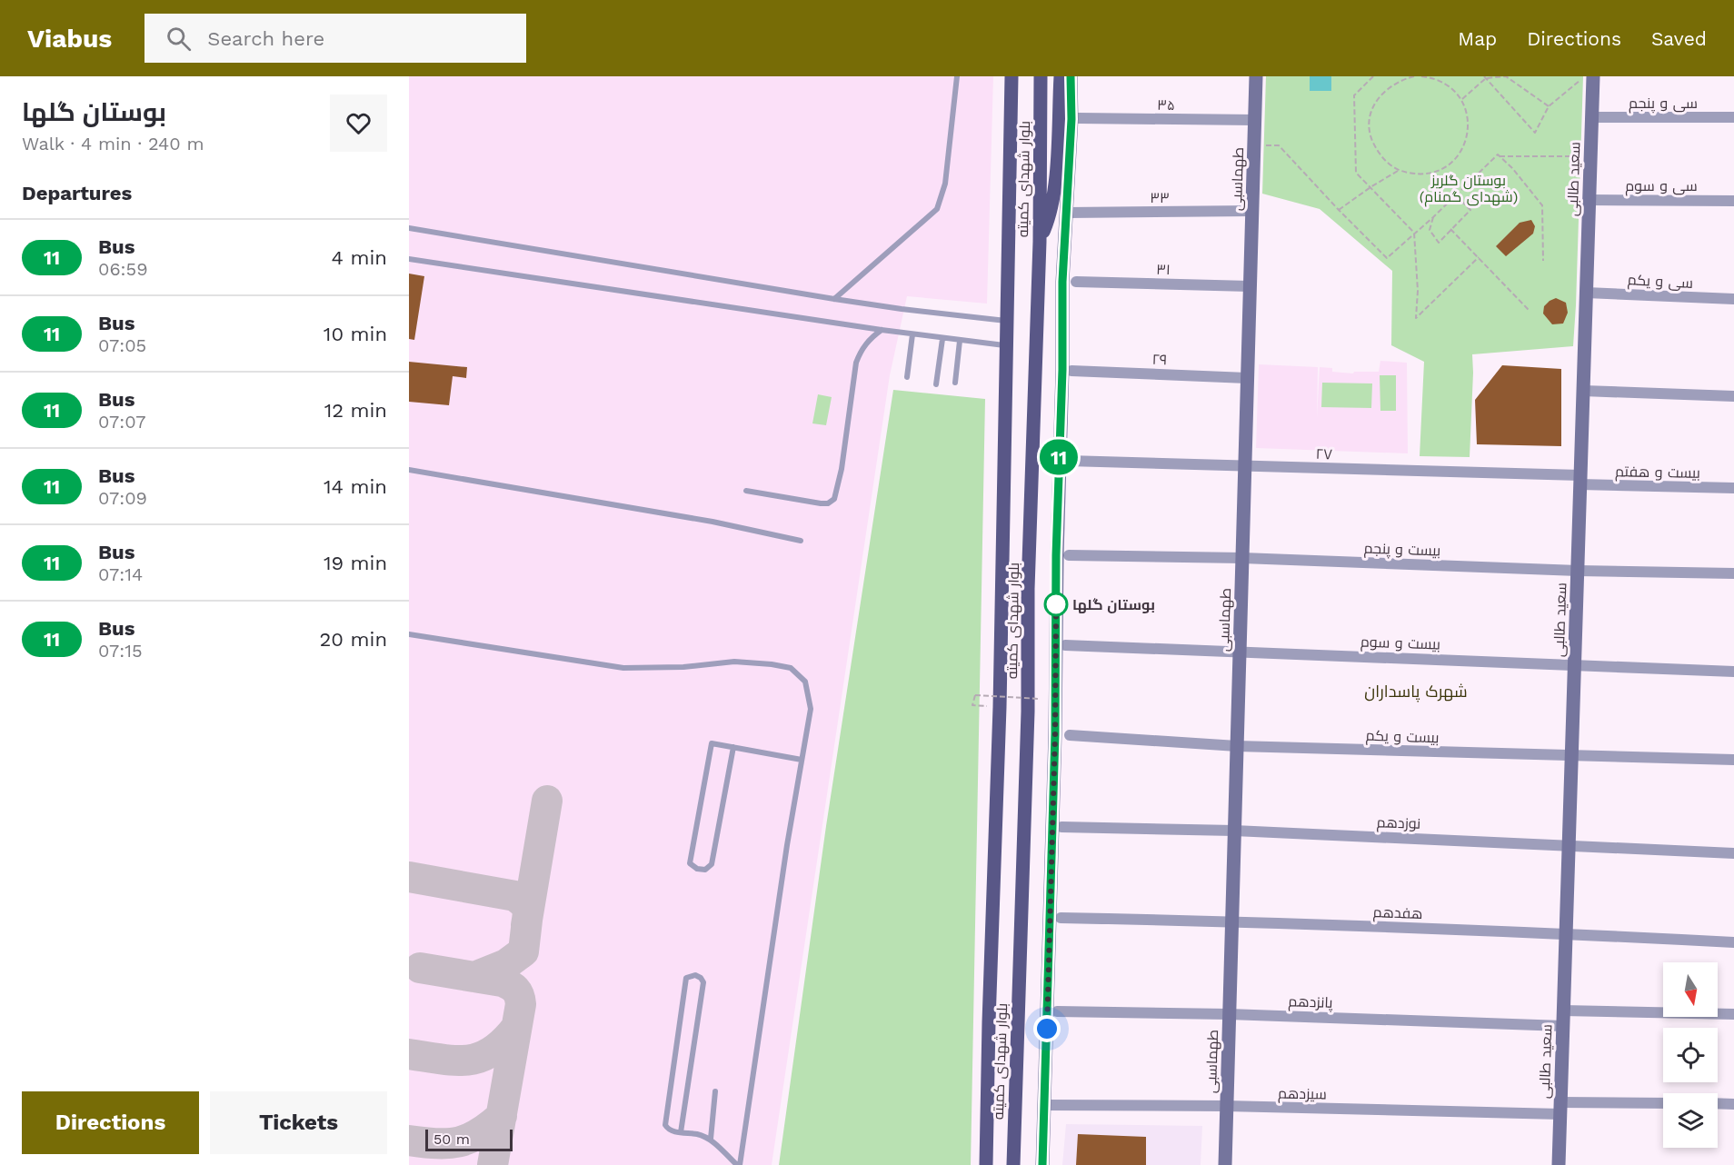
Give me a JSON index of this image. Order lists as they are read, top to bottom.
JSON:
{
  "streets": {
    "main road": ["بلوار شهدای کمیته"],
    "street": [
      "سی و پنجم",
      "۳۵",
      "طهماسبی",
      "سعید طالبی",
      "سی و سوم",
      "۳۳",
      "۳۱",
      "سی و یکم",
      "۲۹",
      "۲۷",
      "بیست و هفتم",
      "بیست و پنجم",
      "بیست و سوم",
      "بیست و یکم",
      "نوزدهم",
      "هفدهم",
      "پانزدهم",
      "سیزدهم"
    ]
  },
  "crossings": [
    ["سی و پنجم", "سعید طالبی"],
    ["۳۵", "طهماسبی"],
    ["طهماسبی", "۳۳"],
    ["طهماسبی", "۳۱"],
    ["طهماسبی", "۲۹"],
    ["طهماسبی", "۲۷"],
    ["طهماسبی", "بیست و پنجم"],
    ["طهماسبی", "بیست و سوم"],
    ["طهماسبی", "بیست و یکم"],
    ["طهماسبی", "نوزدهم"],
    ["طهماسبی", "هفدهم"],
    ["طهماسبی", "پانزدهم"],
    ["طهماسبی", "سیزدهم"],
    ["سعید طالبی", "سی و سوم"],
    ["سعید طالبی", "سی و یکم"],
    ["سعید طالبی", "۲۷"],
    ["سعید طالبی", "بیست و هفتم"],
    ["سعید طالبی", "بیست و پنجم"],
    ["سعید طالبی", "بیست و سوم"],
    ["سعید طالبی", "بیست و یکم"],
    ["سعید طالبی", "نوزدهم"],
    ["سعید طالبی", "هفدهم"],
    ["سعید طالبی", "پانزدهم"],
    ["سعید طالبی", "سیزدهم"],
    ["۲۷", "بیست و هفتم"]
  ],
  "districts": ["شهرک پاسداران"],
  "parks": ["بوستان گلریز (شهدای گمنام)"],
  "places": ["بوستان گلها"],
  "lines": ["bus line 11"],
  "scale_bar": "50 m",
  "north": "bottom",
  "page": {
    "header": "Viabus",
    "search": "Search here",
    "nav": ["Map", "Directions", "Saved"],
    "heading": [
      ["بوستان گلها", "Walk · 4 min · 240 m"],
      "Departures"
    ],
    "on_map": "11",
    "list": [
      {
        "mark": "11",
        "name": "Bus",
        "note": "06:59",
        "value": "4 min"
      },
      {
        "mark": "11",
        "name": "Bus",
        "note": "07:05",
        "value": "10 min"
      },
      {
        "mark": "11",
        "name": "Bus",
        "note": "07:07",
        "value": "12 min"
      },
      {
        "mark": "11",
        "name": "Bus",
        "note": "07:09",
        "value": "14 min"
      },
      {
        "mark": "11",
        "name": "Bus",
        "note": "07:14",
        "value": "19 min"
      },
      {
        "mark": "11",
        "name": "Bus",
        "note": "07:15",
        "value": "20 min"
      }
    ],
    "buttons": ["Directions", "Tickets"],
    "scale": "50 m"
  }
}
